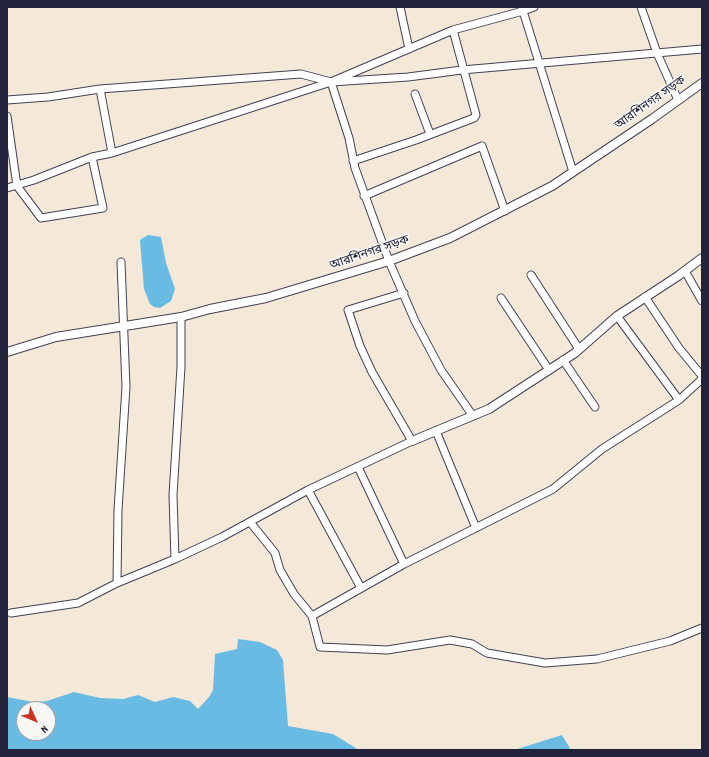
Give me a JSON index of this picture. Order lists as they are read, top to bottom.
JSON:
{
  "streets": {
    "street": ["আরশিনগর সড়ক"]
  },
  "north": "bottom right"
}
